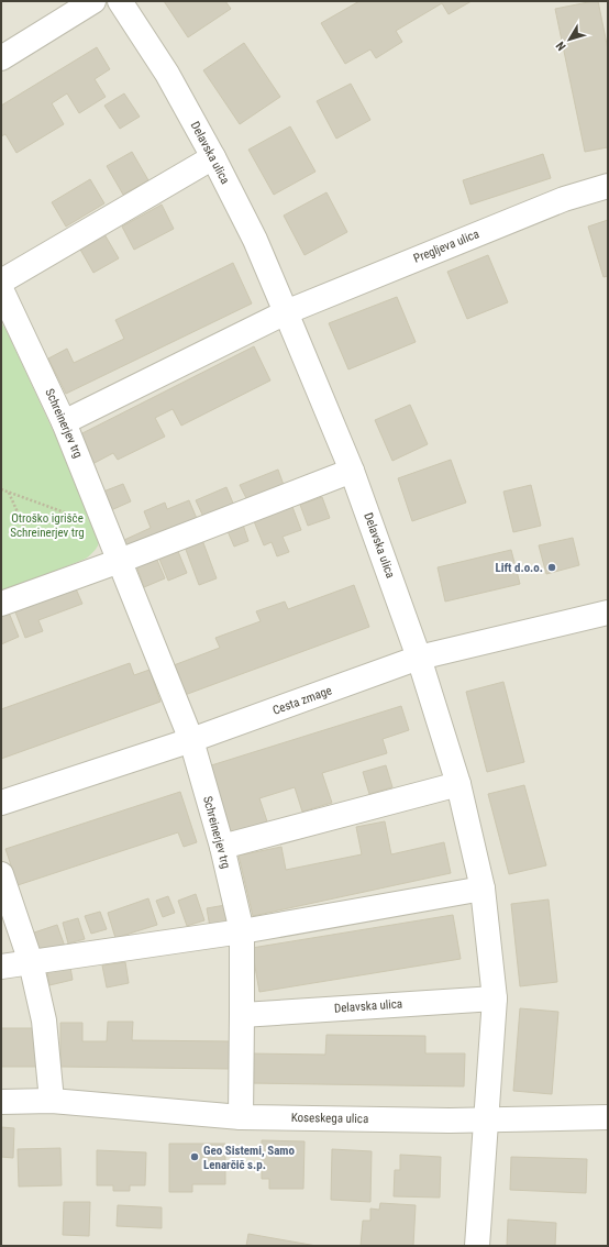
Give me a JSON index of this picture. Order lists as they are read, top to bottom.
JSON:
{
  "streets": {
    "street": [
      "Delavska ulica",
      "Pregljeva ulica",
      "Schreinerjev trg",
      "Cesta zmage",
      "Koseskega ulica"
    ]
  },
  "crossings": [
    ["Delavska ulica", "Pregljeva ulica"],
    ["Delavska ulica", "Schreinerjev trg"],
    ["Delavska ulica", "Cesta zmage"],
    ["Delavska ulica", "Koseskega ulica"],
    ["Schreinerjev trg", "Cesta zmage"],
    ["Schreinerjev trg", "Koseskega ulica"]
  ],
  "parks": ["Otroško igrišče Schreinerjev trg"],
  "places": ["Lift d.o.o.", "Geo Sistemi, Samo Lenarčič s.p."],
  "north": "bottom left"
}
